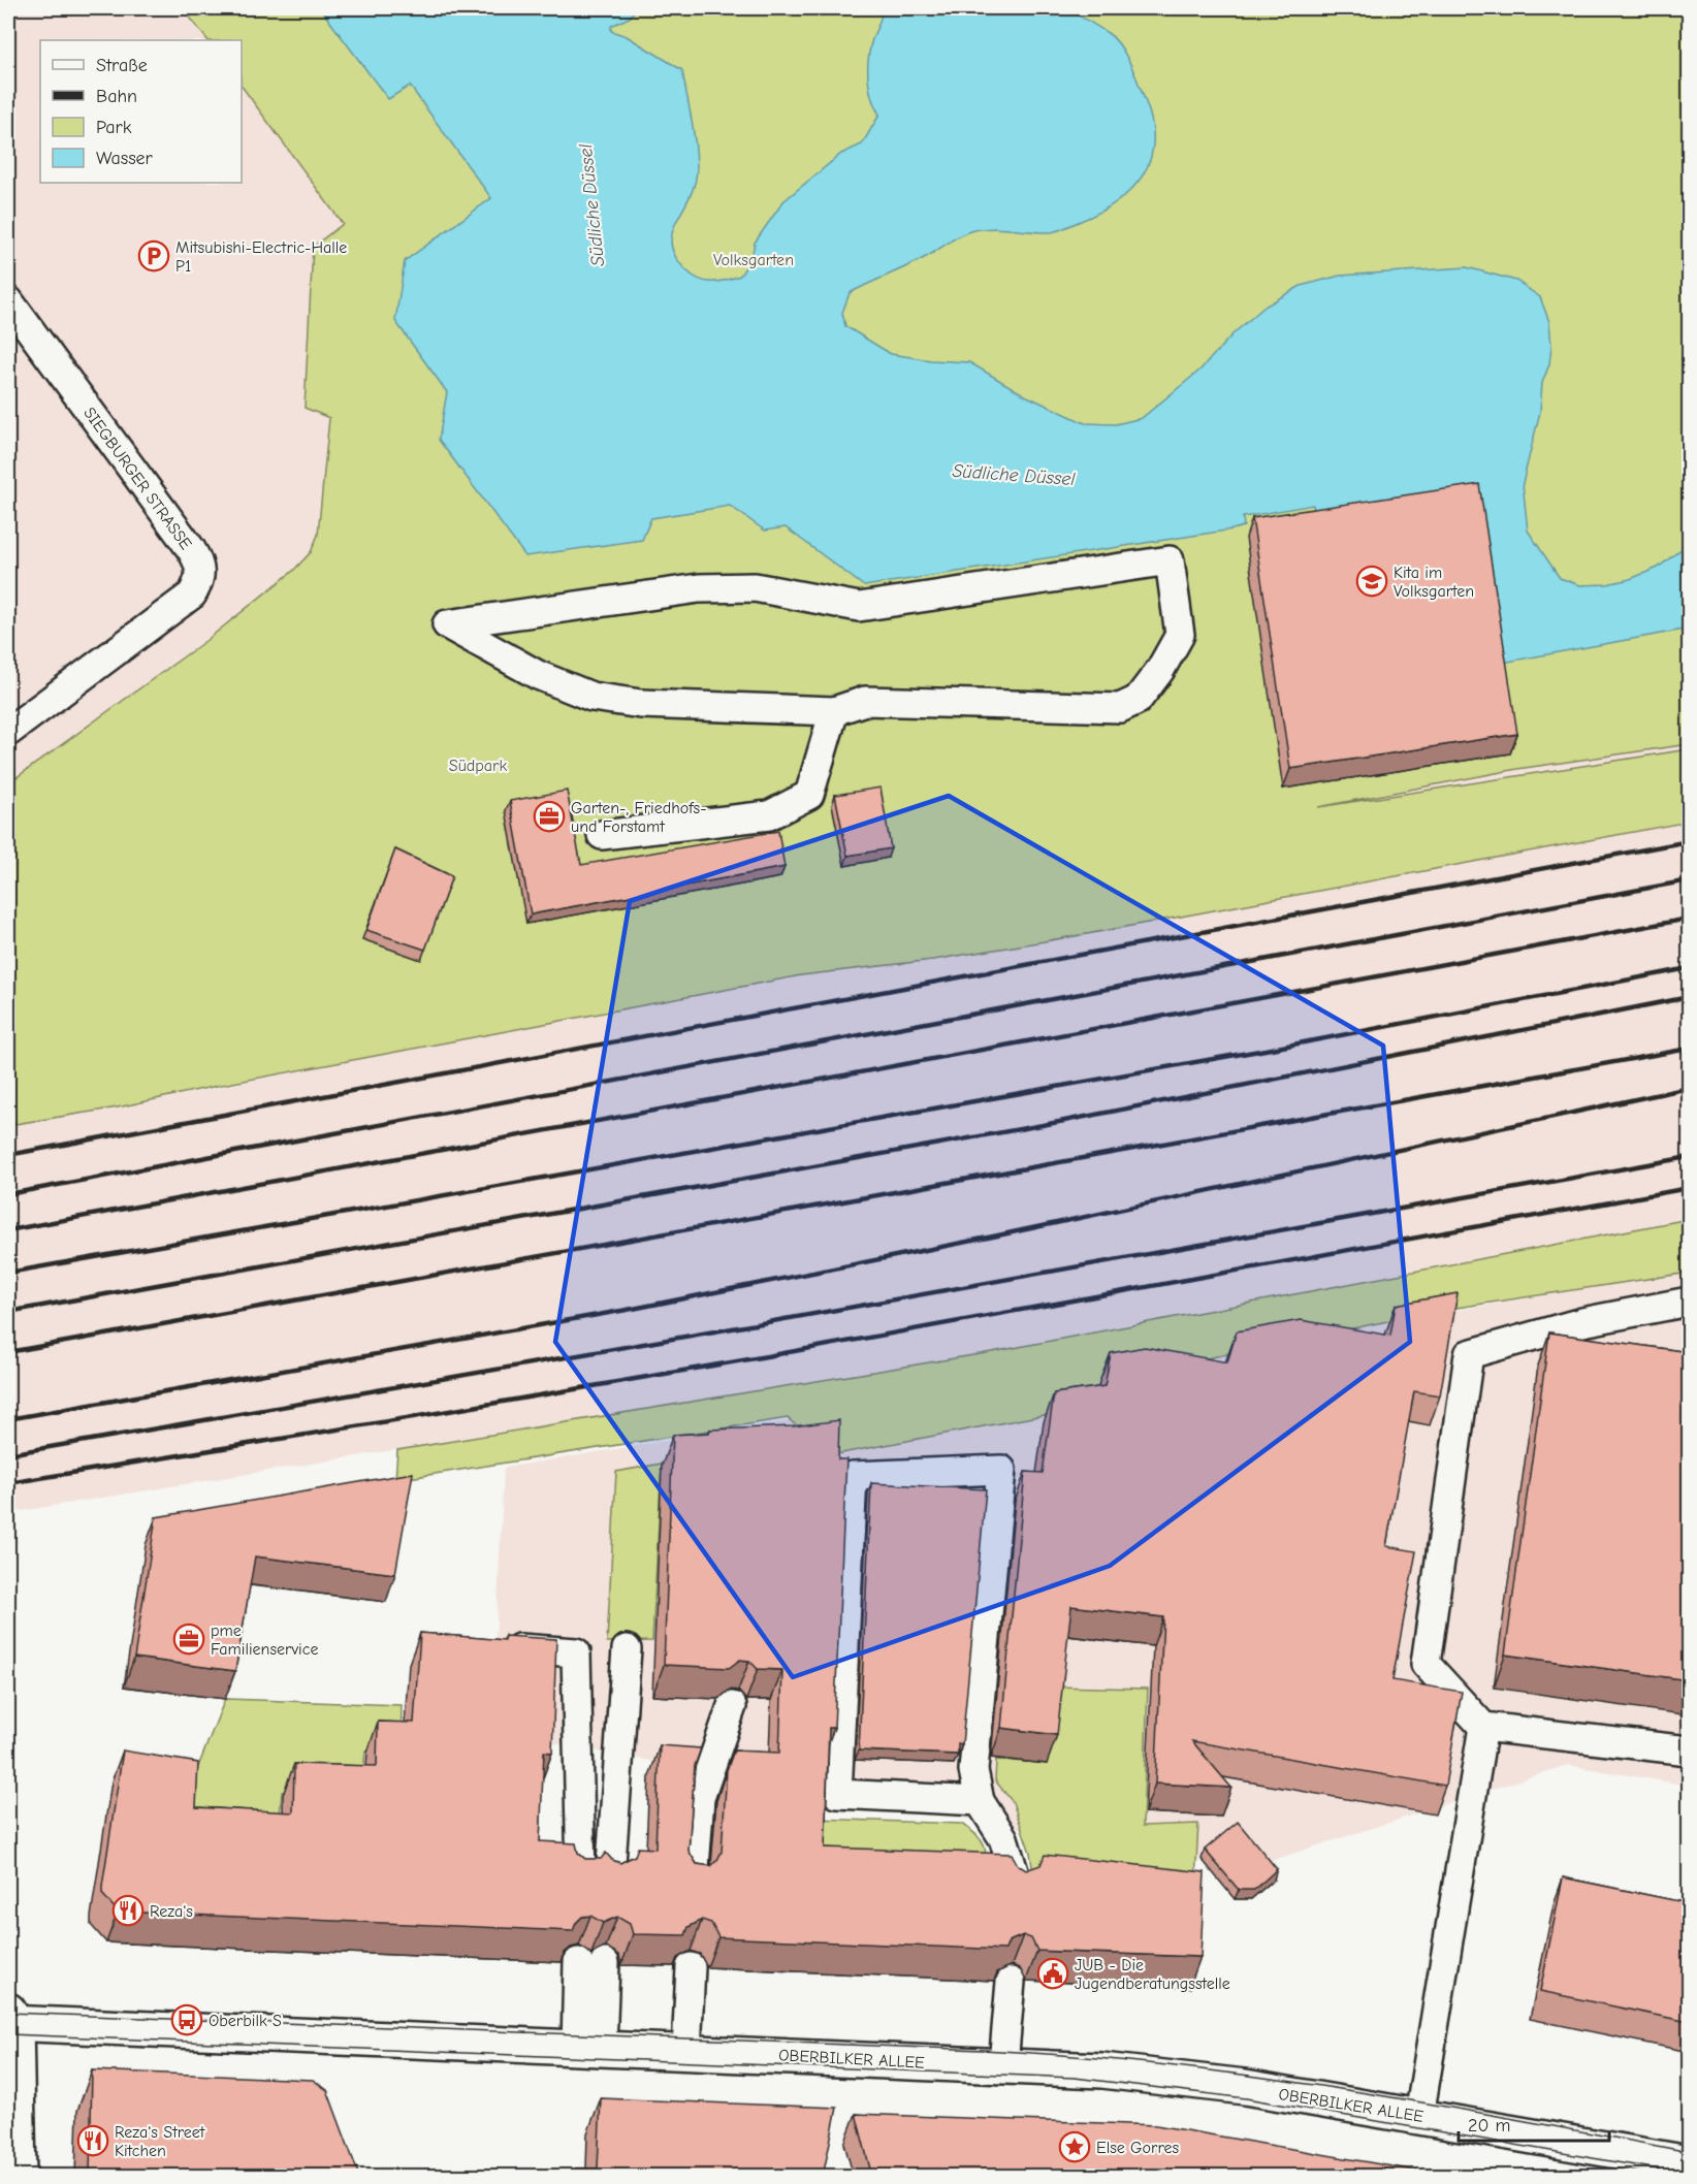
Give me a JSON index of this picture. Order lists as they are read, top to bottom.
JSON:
{
  "streets": {
    "main road": ["OBERBILKER ALLEE"],
    "lane": ["SIEGBURGER STRASSE"]
  },
  "water": ["Südliche Düssel"],
  "parks": ["Volksgarten", "Südpark"],
  "places": {
    "parking": ["Mitsubishi-Electric-Halle P1"],
    "school or university": ["Kita im Volksgarten"],
    "office": ["Garten-, Friedhofs- und Forstamt", "pme Familienservice"],
    "restaurant": ["Reza's", "Reza's Street Kitchen"],
    "public building": ["JUB - Die Jugendberatungsstelle"],
    "bus stop": ["Oberbilk S"],
    "place": ["Else Gorres"]
  },
  "legend": [
    "Straße",
    "Bahn",
    "Park",
    "Wasser"
  ],
  "scale_bar": "20 m"
}
